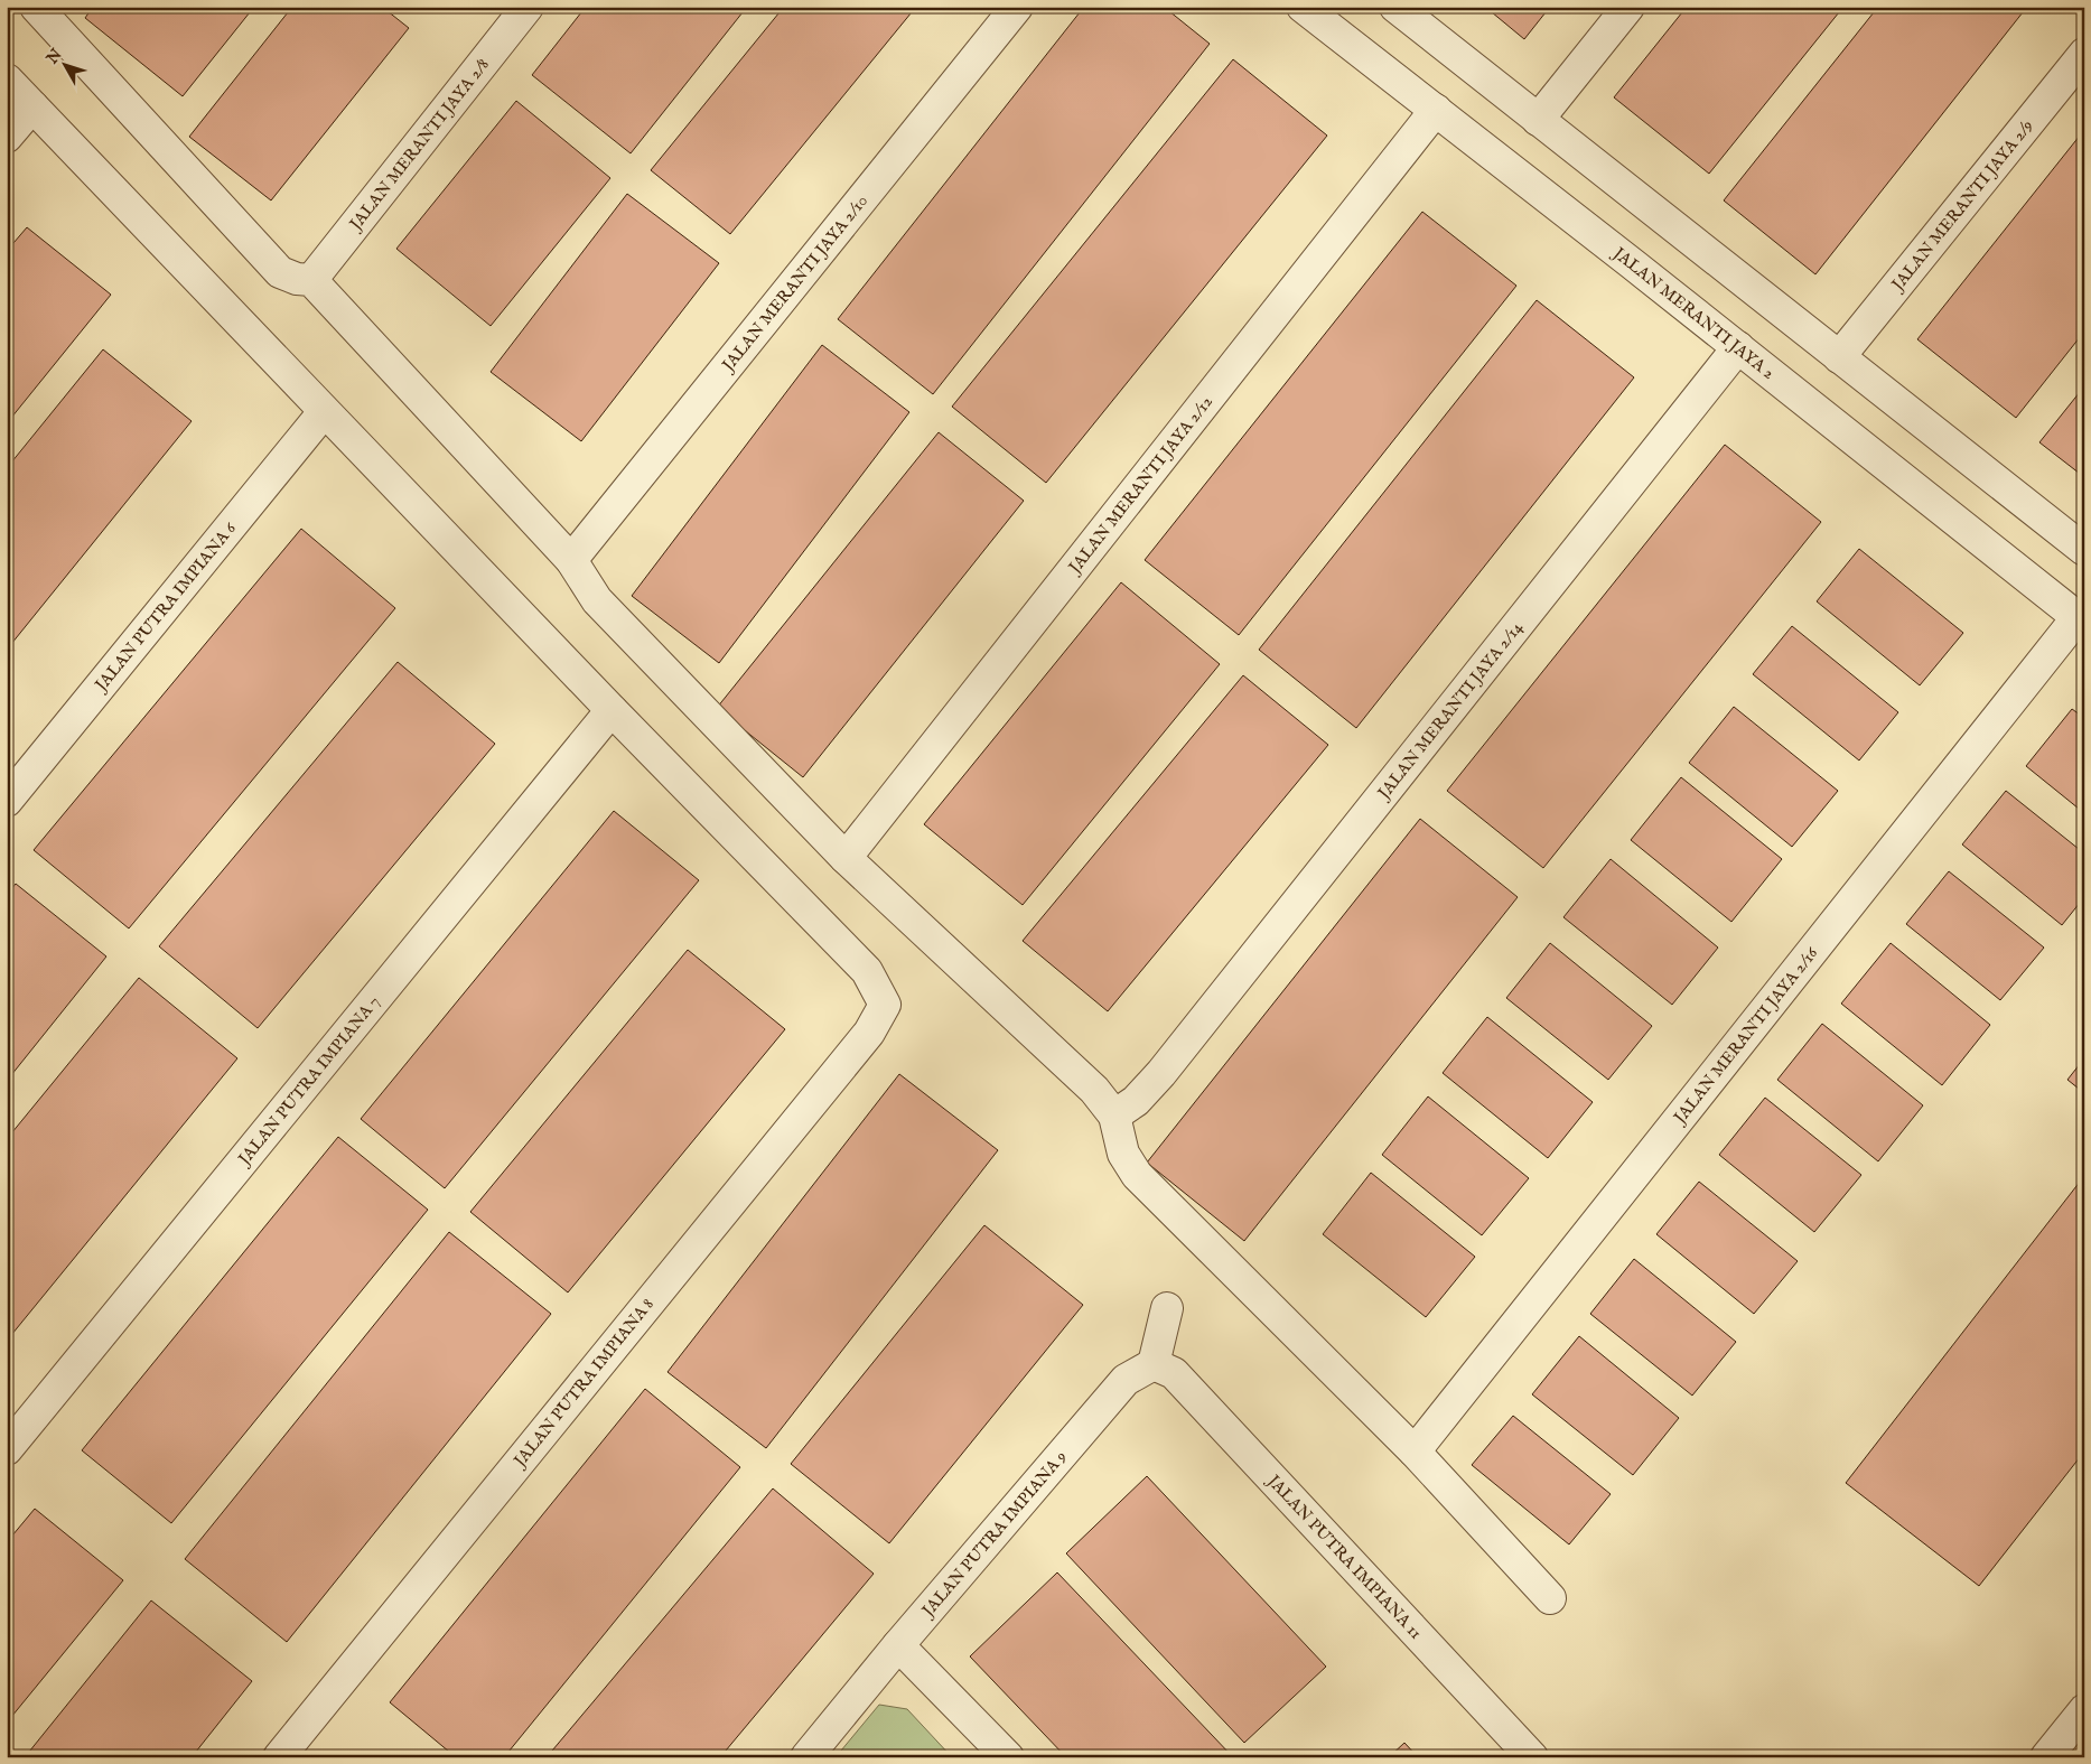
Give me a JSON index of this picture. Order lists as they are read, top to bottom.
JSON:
{
  "streets": {
    "street": [
      "JALAN MERANTI JAYA 2/8",
      "JALAN MERANTI JAYA 2/9",
      "JALAN MERANTI JAYA 2/10",
      "JALAN MERANTI JAYA 2",
      "JALAN MERANTI JAYA 2/12",
      "JALAN PUTRA IMPIANA 6",
      "JALAN MERANTI JAYA 2/14",
      "JALAN MERANTI JAYA 2/16",
      "JALAN PUTRA IMPIANA 7",
      "JALAN PUTRA IMPIANA 8",
      "JALAN PUTRA IMPIANA 9",
      "JALAN PUTRA IMPIANA 11"
    ]
  },
  "crossings": [
    ["JALAN MERANTI JAYA 2", "JALAN MERANTI JAYA 2/12"],
    ["JALAN MERANTI JAYA 2", "JALAN MERANTI JAYA 2/14"],
    ["JALAN MERANTI JAYA 2", "JALAN MERANTI JAYA 2/16"],
    ["JALAN PUTRA IMPIANA 7", "JALAN PUTRA IMPIANA 8"],
    ["JALAN PUTRA IMPIANA 9", "JALAN PUTRA IMPIANA 11"]
  ],
  "north": "top left"
}
